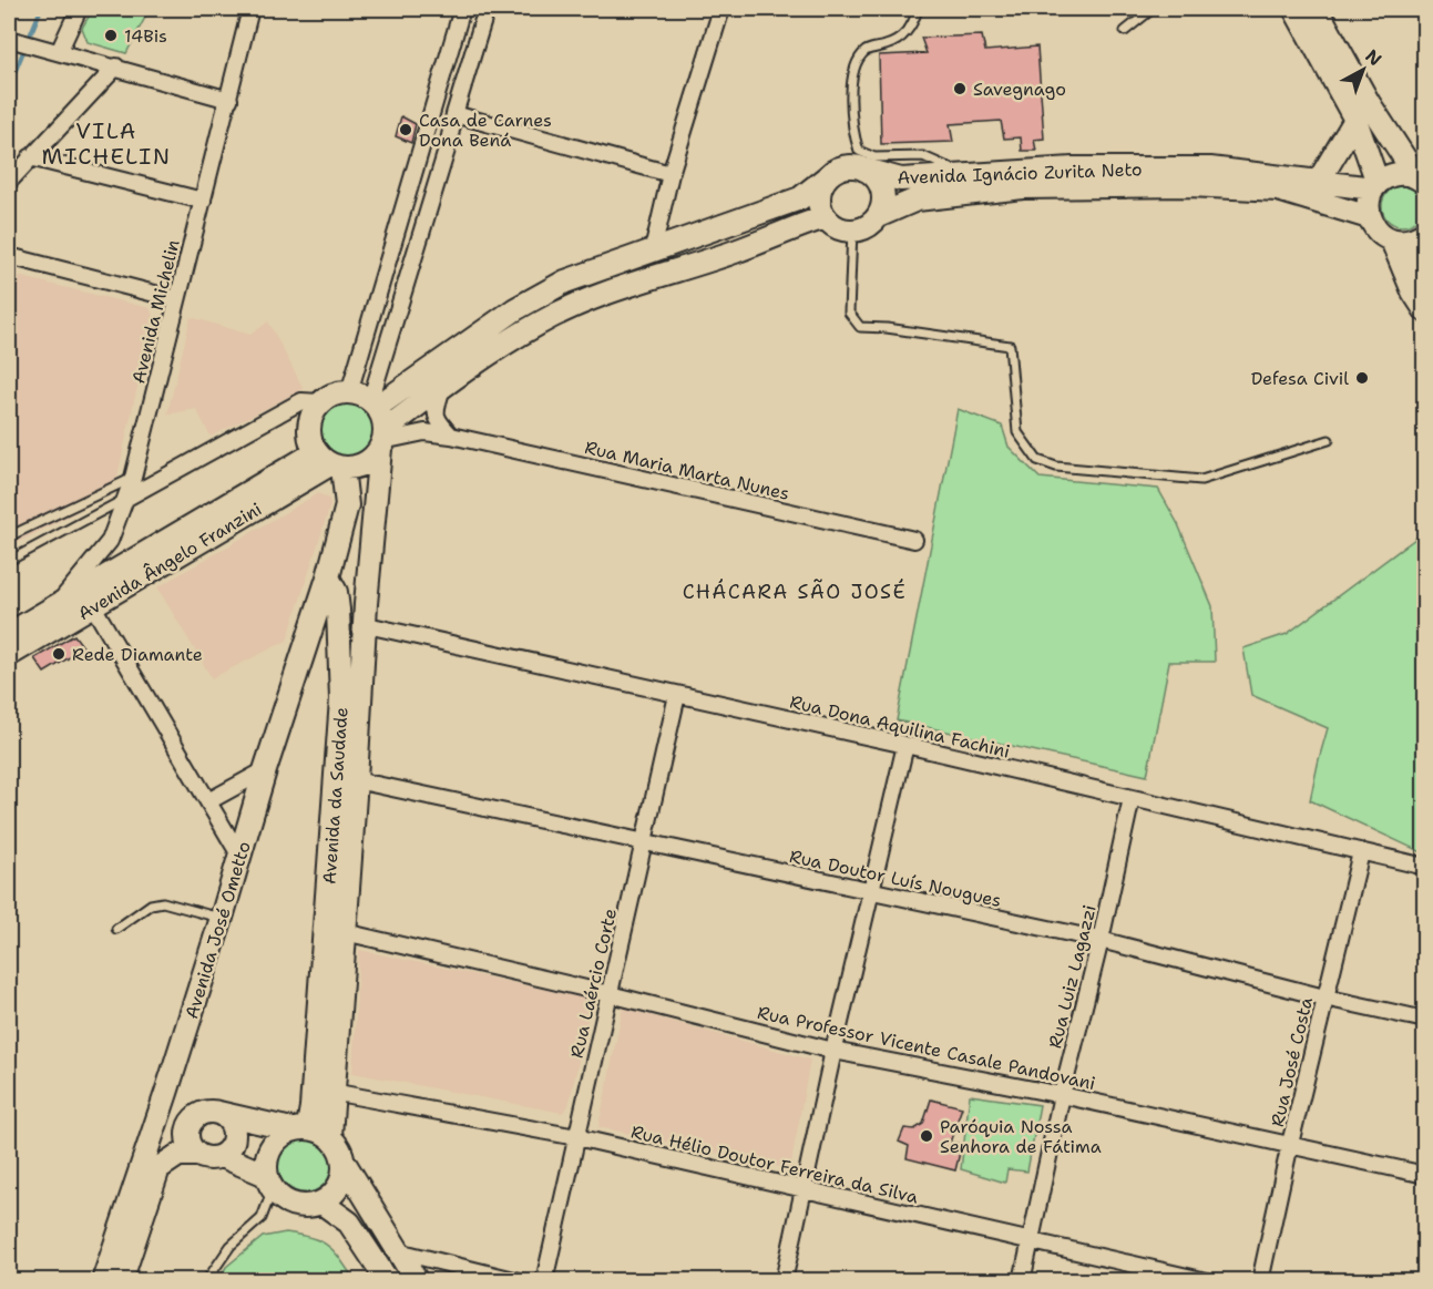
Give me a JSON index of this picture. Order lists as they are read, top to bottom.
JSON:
{
  "streets": {
    "main road": [
      "Avenida Ignácio Zurita Neto",
      "Avenida Ângelo Franzini",
      "Avenida da Saudade",
      "Avenida José Ometto"
    ],
    "street": [
      "Avenida Michelin",
      "Rua Maria Marta Nunes",
      "Rua Dona Aquilina Fachini",
      "Rua Doutor Luís Nougues",
      "Rua Luiz Lagazzi",
      "Rua Laércio Corte",
      "Rua Professor Vicente Casale Pandovani",
      "Rua José Costa",
      "Rua Hélio Doutor Ferreira da Silva"
    ]
  },
  "crossings": [
    ["Avenida Michelin", "Avenida Ângelo Franzini"],
    ["Rua Maria Marta Nunes", "Avenida Ângelo Franzini"],
    ["Rua Maria Marta Nunes", "Avenida da Saudade"],
    ["Avenida Ângelo Franzini", "Avenida da Saudade"],
    ["Rua Dona Aquilina Fachini", "Avenida da Saudade"],
    ["Rua Dona Aquilina Fachini", "Rua Luiz Lagazzi"],
    ["Rua Dona Aquilina Fachini", "Rua Laércio Corte"],
    ["Rua Dona Aquilina Fachini", "Rua José Costa"],
    ["Avenida da Saudade", "Rua Doutor Luís Nougues"],
    ["Avenida da Saudade", "Avenida José Ometto"],
    ["Avenida da Saudade", "Rua Professor Vicente Casale Pandovani"],
    ["Avenida da Saudade", "Rua Hélio Doutor Ferreira da Silva"],
    ["Rua Doutor Luís Nougues", "Rua Luiz Lagazzi"],
    ["Rua Doutor Luís Nougues", "Rua Laércio Corte"],
    ["Rua Doutor Luís Nougues", "Rua José Costa"],
    ["Rua Luiz Lagazzi", "Rua Professor Vicente Casale Pandovani"],
    ["Rua Luiz Lagazzi", "Rua Hélio Doutor Ferreira da Silva"],
    ["Rua Laércio Corte", "Rua Professor Vicente Casale Pandovani"],
    ["Rua Laércio Corte", "Rua Hélio Doutor Ferreira da Silva"],
    ["Rua Professor Vicente Casale Pandovani", "Rua José Costa"]
  ],
  "districts": ["VILA MICHELIN", "CHÁCARA SÃO JOSÉ"],
  "places": [
    "14Bis",
    "Savegnago",
    "Casa de Carnes Dona Bená",
    "Defesa Civil",
    "Rede Diamante",
    "Paróquia Nossa Senhora de Fátima"
  ],
  "north": "top right"
}
